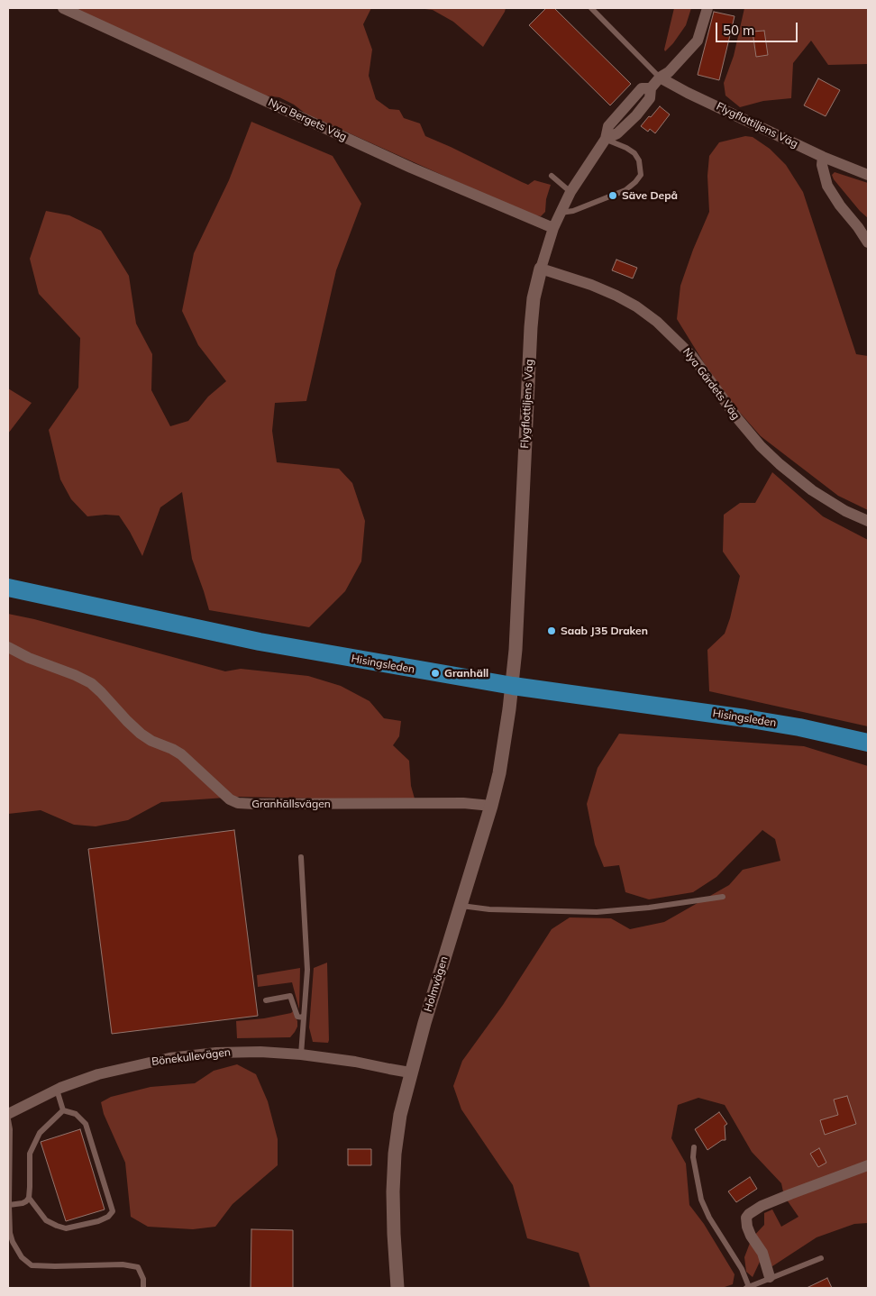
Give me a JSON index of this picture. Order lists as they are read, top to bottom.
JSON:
{
  "streets": {
    "highway": ["Hisingsleden"],
    "street": [
      "Nya Bergets Väg",
      "Flygflottiljens Väg",
      "Nya Gärdets Väg",
      "Granhällsvägen",
      "Holmvägen",
      "Bönekullevägen"
    ]
  },
  "crossings": [
    ["Nya Bergets Väg", "Flygflottiljens Väg"],
    ["Flygflottiljens Väg", "Nya Gärdets Väg"],
    ["Flygflottiljens Väg", "Hisingsleden"],
    ["Flygflottiljens Väg", "Holmvägen"],
    ["Hisingsleden", "Holmvägen"],
    ["Granhällsvägen", "Holmvägen"],
    ["Holmvägen", "Bönekullevägen"]
  ],
  "places": ["Säve Depå", "Saab J35 Draken", "Granhäll"],
  "scale_bar": "50 m"
}
